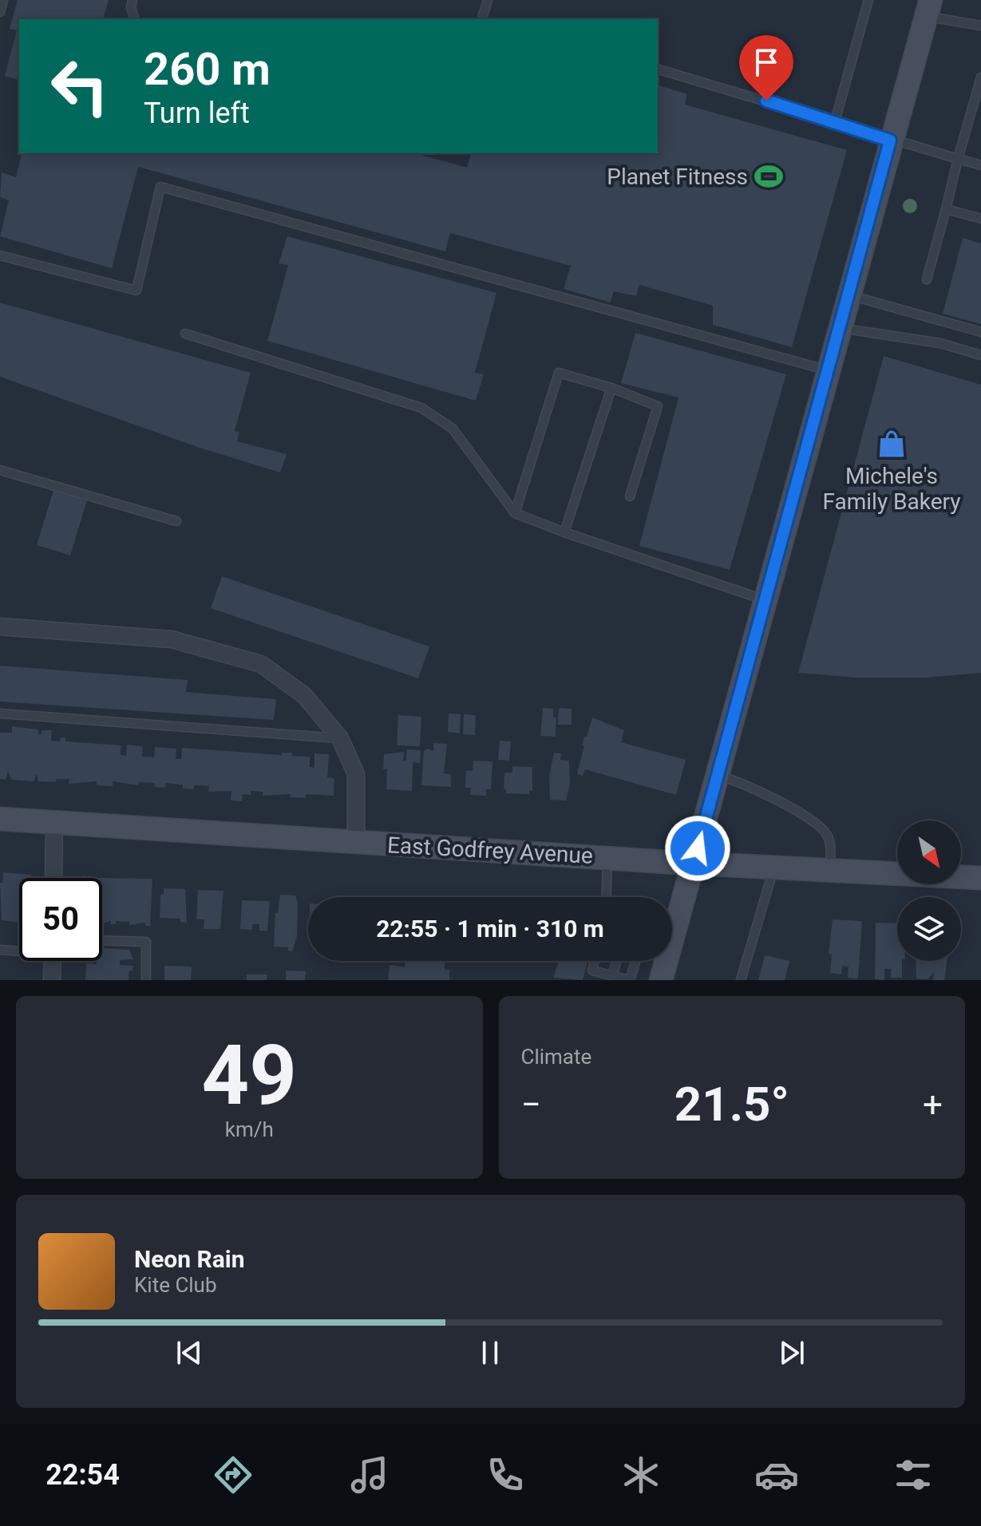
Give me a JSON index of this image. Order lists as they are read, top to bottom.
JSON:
{
  "streets": {
    "main road": ["East Godfrey Avenue"]
  },
  "places": {
    "sports": ["Planet Fitness"],
    "shop": ["Michele's Family Bakery"]
  },
  "north": "bottom right",
  "page": {
    "turn": ["260 m", "Turn left"],
    "limit": "50",
    "trip": "22:55 · 1 min · 310 m",
    "tile": [
      ["49", "km/h"],
      "Climate"
    ],
    "heat": ["−", "21.5°", "+"],
    "song": ["Neon Rain", "Kite Club"],
    "tabs": "22:54"
  }
}
